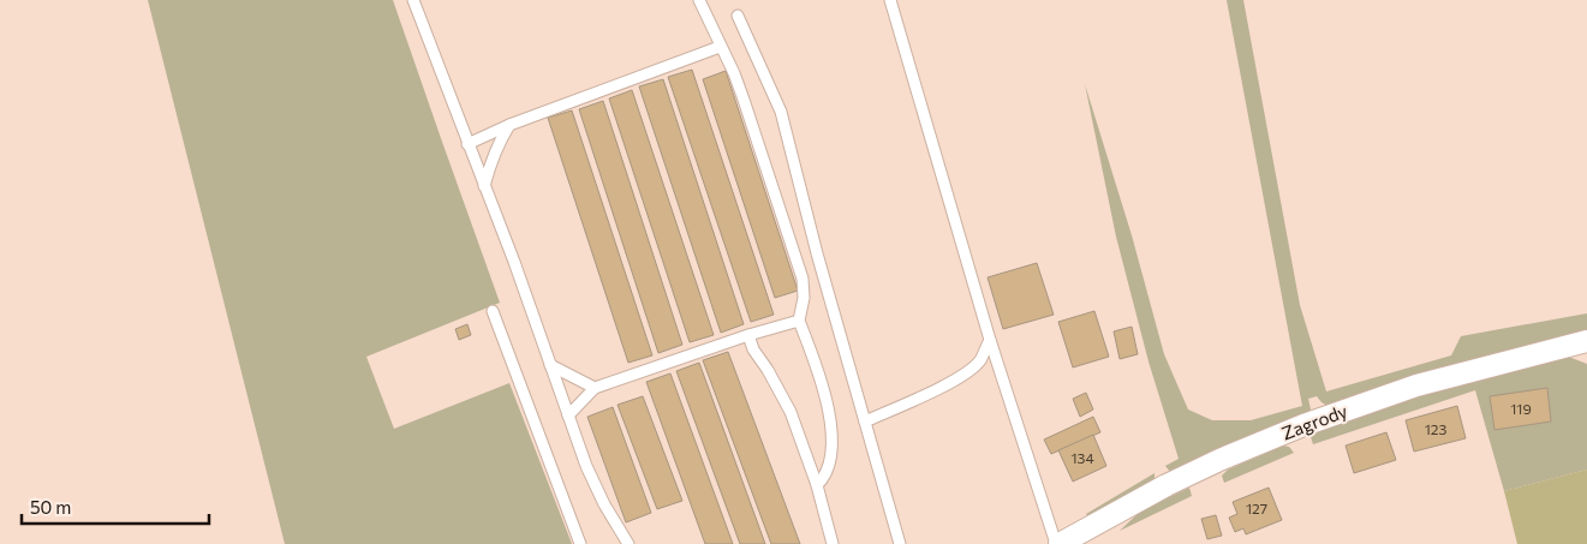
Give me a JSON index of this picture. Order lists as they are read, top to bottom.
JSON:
{
  "streets": {
    "street": ["Zagrody"]
  },
  "house_numbers": [
    "119",
    "123",
    "134",
    "127"
  ],
  "scale_bar": "50 m"
}
